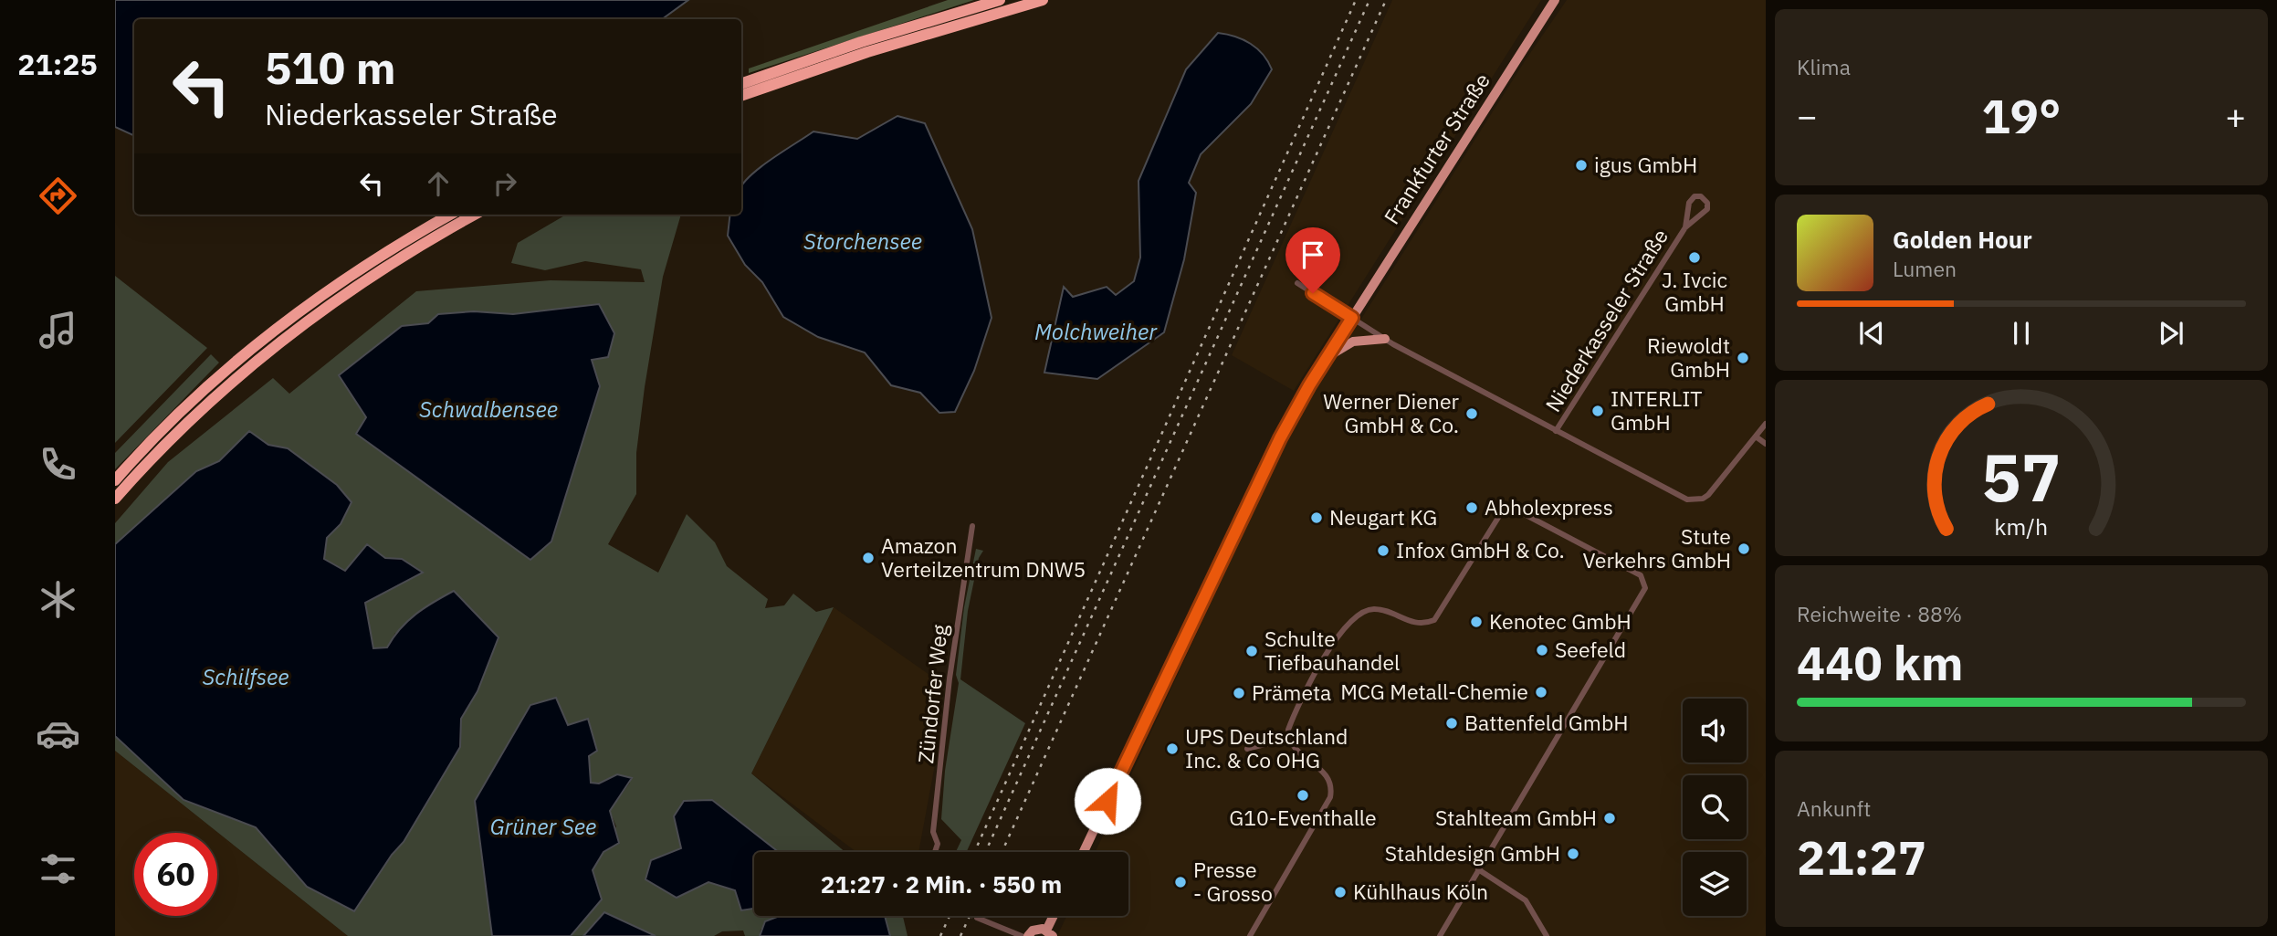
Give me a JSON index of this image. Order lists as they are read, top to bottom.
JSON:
{
  "streets": {
    "main road": ["Frankfurter Straße"],
    "street": ["Niederkasseler Straße", "Zündorfer Weg"]
  },
  "crossings": [
    ["Frankfurter Straße", "Niederkasseler Straße"]
  ],
  "water": [
    "Storchensee",
    "Molchweiher",
    "Schwalbensee",
    "Schilfsee",
    "Grüner See"
  ],
  "places": [
    "igus GmbH",
    "J. Ivcic GmbH",
    "Riewoldt GmbH",
    "INTERLIT GmbH",
    "Werner Diener GmbH & Co.",
    "Abholexpress",
    "Neugart KG",
    "Stute Verkehrs GmbH",
    "Infox GmbH & Co.",
    "Amazon Verteilzentrum DNW5",
    "Kenotec GmbH",
    "Seefeld",
    "Schulte Tiefbauhandel",
    "MCG Metall-Chemie",
    "Prämeta",
    "Battenfeld GmbH",
    "UPS Deutschland Inc. & Co OHG",
    "G10-Eventhalle",
    "Stahlteam GmbH",
    "Stahldesign GmbH",
    "Presse - Grosso",
    "Kühlhaus Köln"
  ],
  "page": {
    "tabs": "21:25",
    "tile": [
      "Klima",
      ["Reichweite · 88%", "440 km"],
      ["Ankunft", "21:27"]
    ],
    "turn": ["510 m", "Niederkasseler Straße"],
    "heat": ["−", "19°", "+"],
    "song": ["Golden Hour", "Lumen"],
    "limit": "60",
    "trip": "21:27 · 2 Min. · 550 m",
    "gauge": ["57", "km/h"]
  }
}
